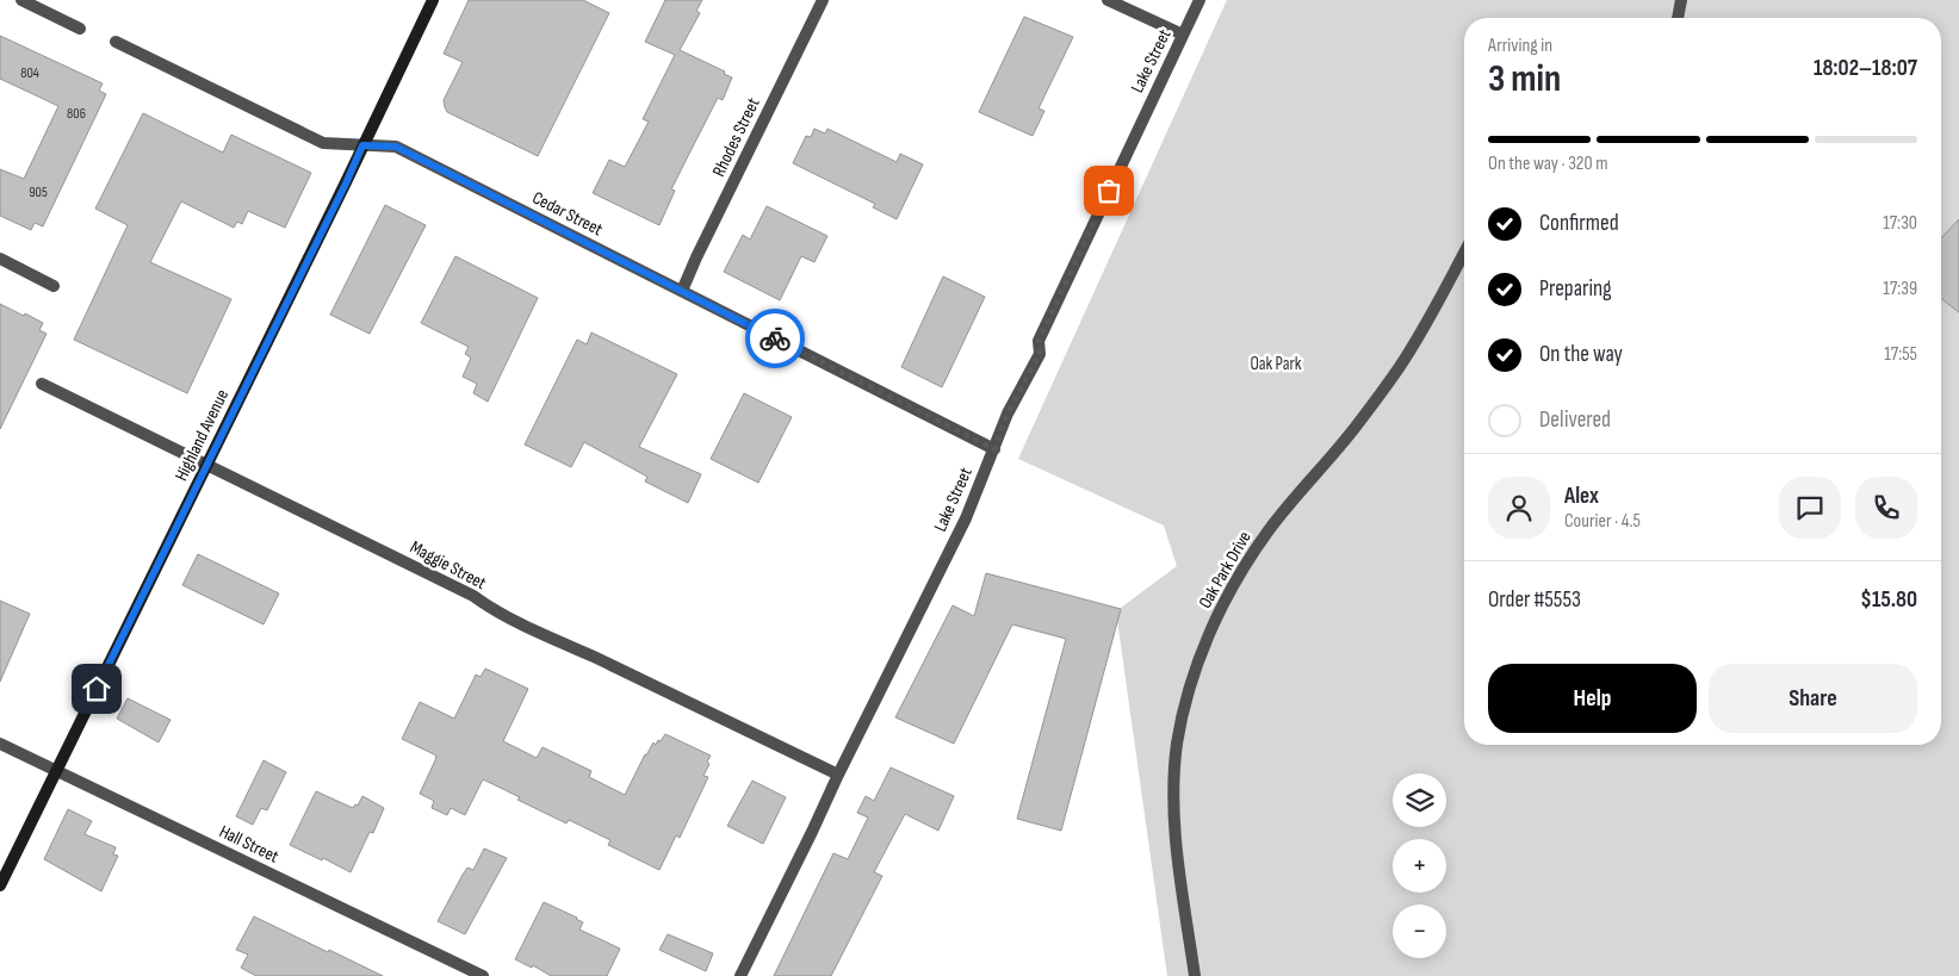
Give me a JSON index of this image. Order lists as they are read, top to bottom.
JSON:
{
  "streets": {
    "main road": ["Highland Avenue"],
    "street": [
      "Lake Street",
      "Rhodes Street",
      "Cedar Street",
      "Maggie Street",
      "Oak Park Drive",
      "Hall Street"
    ]
  },
  "crossings": [
    ["Lake Street", "Cedar Street"],
    ["Lake Street", "Maggie Street"],
    ["Rhodes Street", "Cedar Street"],
    ["Cedar Street", "Highland Avenue"],
    ["Highland Avenue", "Maggie Street"],
    ["Highland Avenue", "Hall Street"]
  ],
  "parks": ["Oak Park"],
  "house_numbers": ["804", "806", "905"],
  "page": {
    "heading": ["3 min", "Arriving in", "18:02–18:07"],
    "panel": [
      "Alex",
      "Courier · 4.5",
      "Order #5553",
      "$15.80"
    ],
    "bar": "On the way · 320 m",
    "list": [
      ["Confirmed", "17:30"],
      ["Preparing", "17:39"],
      ["On the way", "17:55"],
      "Delivered"
    ],
    "buttons": ["Help", "Share"],
    "map_buttons": ["+", "−"]
  }
}
